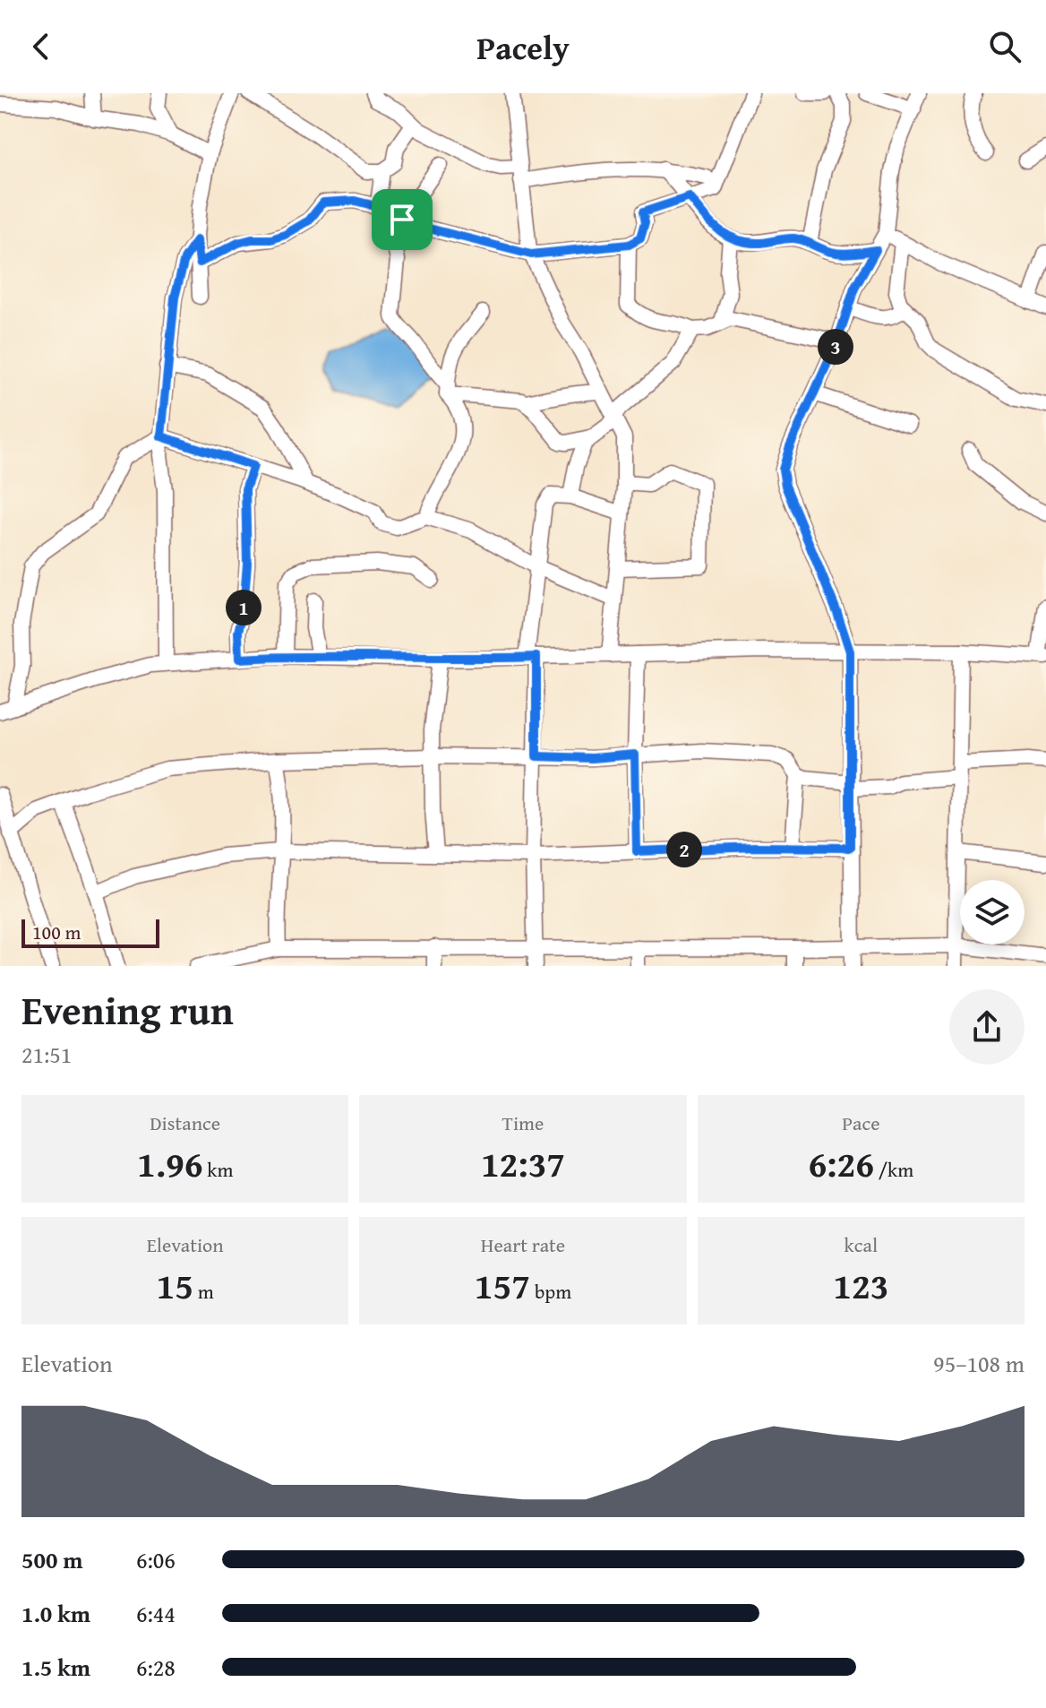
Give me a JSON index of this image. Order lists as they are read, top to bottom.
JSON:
{
  "scale_bar": "100 m",
  "page": {
    "header": "Pacely",
    "pins": ["3", "1", "2"],
    "scale": "100 m",
    "heading": ["Evening run", "21:51"],
    "stats": [
      ["Distance", "1.96 km"],
      ["Time", "12:37"],
      ["Pace", "6:26 /km"],
      ["Elevation", "15 m"],
      ["Heart rate", "157 bpm"],
      ["kcal", "123"]
    ],
    "chart": ["Elevation", "95–108 m"],
    "list": [
      {
        "name": "500 m",
        "note": "6:06"
      },
      {
        "name": "1.0 km",
        "note": "6:44"
      },
      {
        "name": "1.5 km",
        "note": "6:28"
      }
    ]
  }
}
